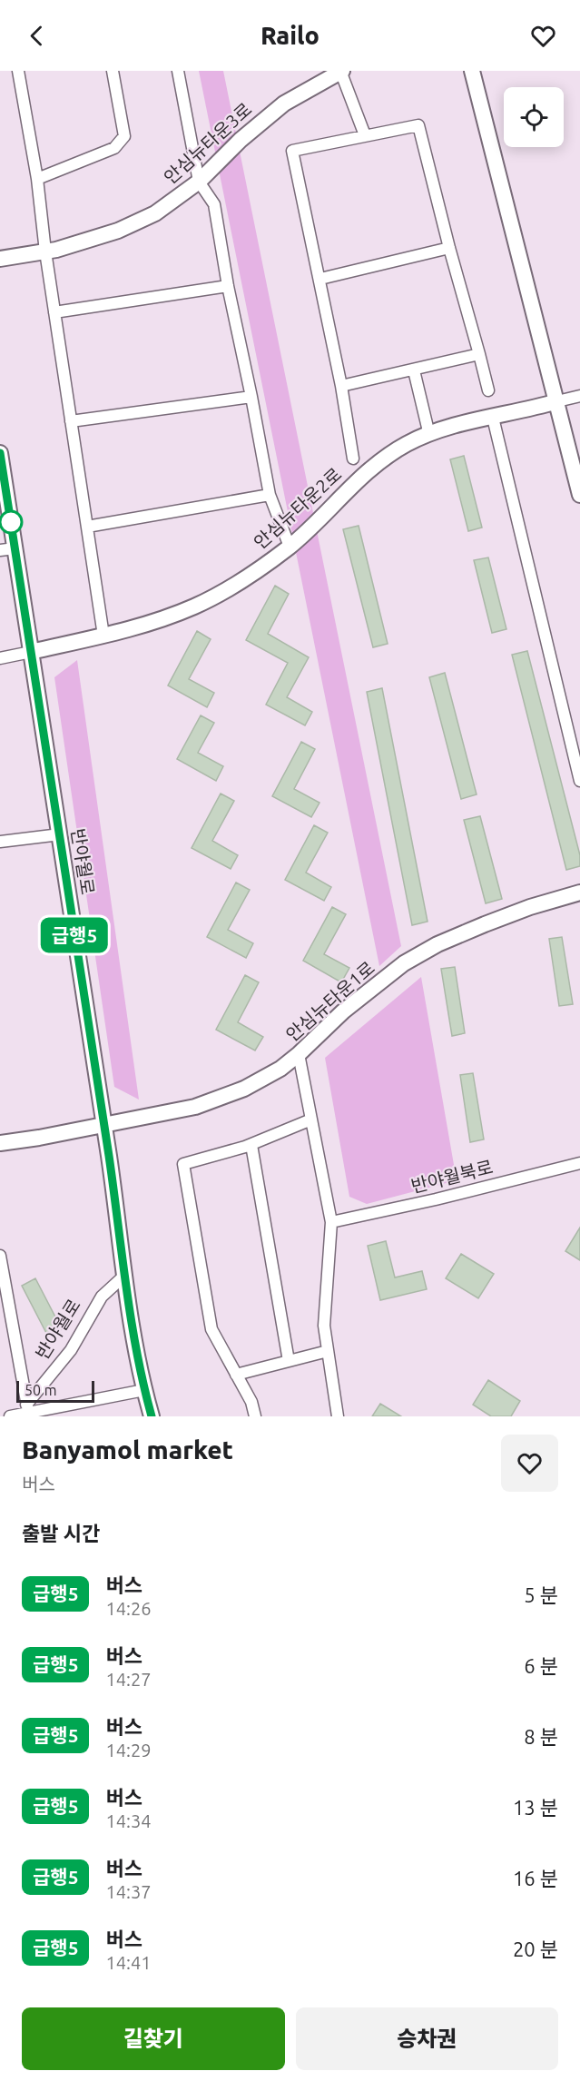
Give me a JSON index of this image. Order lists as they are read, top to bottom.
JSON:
{
  "streets": {
    "street": [
      "안심뉴타운3로",
      "안심뉴타운2로",
      "반야월로",
      "안심뉴타운1로",
      "반야월북로"
    ]
  },
  "crossings": [
    ["안심뉴타운2로", "반야월로"],
    ["반야월로", "안심뉴타운1로"]
  ],
  "lines": ["bus line 급행5"],
  "scale_bar": "50 m",
  "page": {
    "header": "Railo",
    "on_map": "급행5",
    "scale": "50 m",
    "heading": [
      ["Banyamol market", "버스"],
      "출발 시간"
    ],
    "list": [
      {
        "mark": "급행5",
        "name": "버스",
        "note": "14:26",
        "value": "5 분"
      },
      {
        "mark": "급행5",
        "name": "버스",
        "note": "14:27",
        "value": "6 분"
      },
      {
        "mark": "급행5",
        "name": "버스",
        "note": "14:29",
        "value": "8 분"
      },
      {
        "mark": "급행5",
        "name": "버스",
        "note": "14:34",
        "value": "13 분"
      },
      {
        "mark": "급행5",
        "name": "버스",
        "note": "14:37",
        "value": "16 분"
      },
      {
        "mark": "급행5",
        "name": "버스",
        "note": "14:41",
        "value": "20 분"
      }
    ],
    "buttons": ["길찾기", "승차권"]
  }
}
